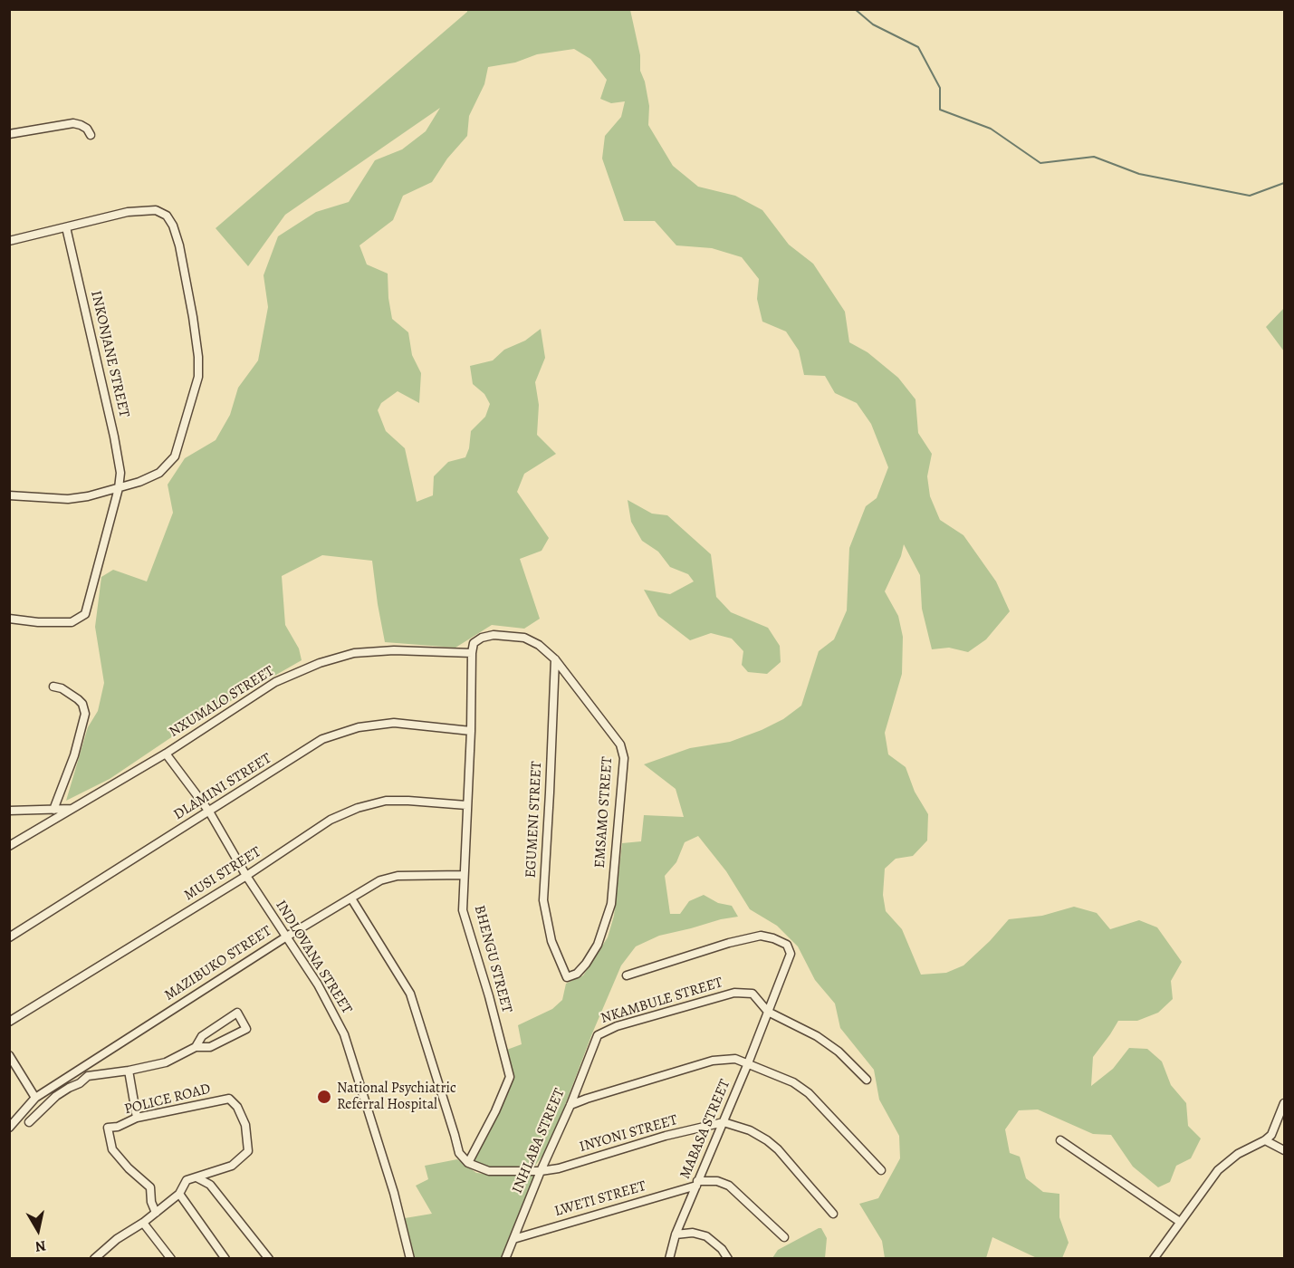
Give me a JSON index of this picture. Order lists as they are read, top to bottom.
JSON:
{
  "streets": {
    "street": [
      "INKONJANE STREET",
      "NXUMALO STREET",
      "DLAMINI STREET",
      "EMSAMO STREET",
      "EGUMENI STREET",
      "MUSI STREET",
      "INDLOVANA STREET",
      "BHENGU STREET",
      "MAZIBUKO STREET",
      "NKAMBULE STREET",
      "POLICE ROAD",
      "MABASA STREET",
      "INYONI STREET",
      "INHLABA STREET",
      "LWETI STREET"
    ]
  },
  "crossings": [
    ["NXUMALO STREET", "EMSAMO STREET"],
    ["NXUMALO STREET", "INDLOVANA STREET"],
    ["NXUMALO STREET", "BHENGU STREET"],
    ["DLAMINI STREET", "INDLOVANA STREET"],
    ["DLAMINI STREET", "BHENGU STREET"],
    ["EMSAMO STREET", "EGUMENI STREET"],
    ["EMSAMO STREET", "BHENGU STREET"],
    ["MUSI STREET", "INDLOVANA STREET"],
    ["MUSI STREET", "BHENGU STREET"],
    ["INDLOVANA STREET", "MAZIBUKO STREET"],
    ["BHENGU STREET", "MAZIBUKO STREET"],
    ["BHENGU STREET", "INYONI STREET"],
    ["NKAMBULE STREET", "MABASA STREET"],
    ["NKAMBULE STREET", "INHLABA STREET"],
    ["MABASA STREET", "INYONI STREET"],
    ["MABASA STREET", "LWETI STREET"],
    ["INYONI STREET", "INHLABA STREET"],
    ["INHLABA STREET", "LWETI STREET"]
  ],
  "places": ["National Psychiatric Referral Hospital"],
  "north": "bottom"
}
